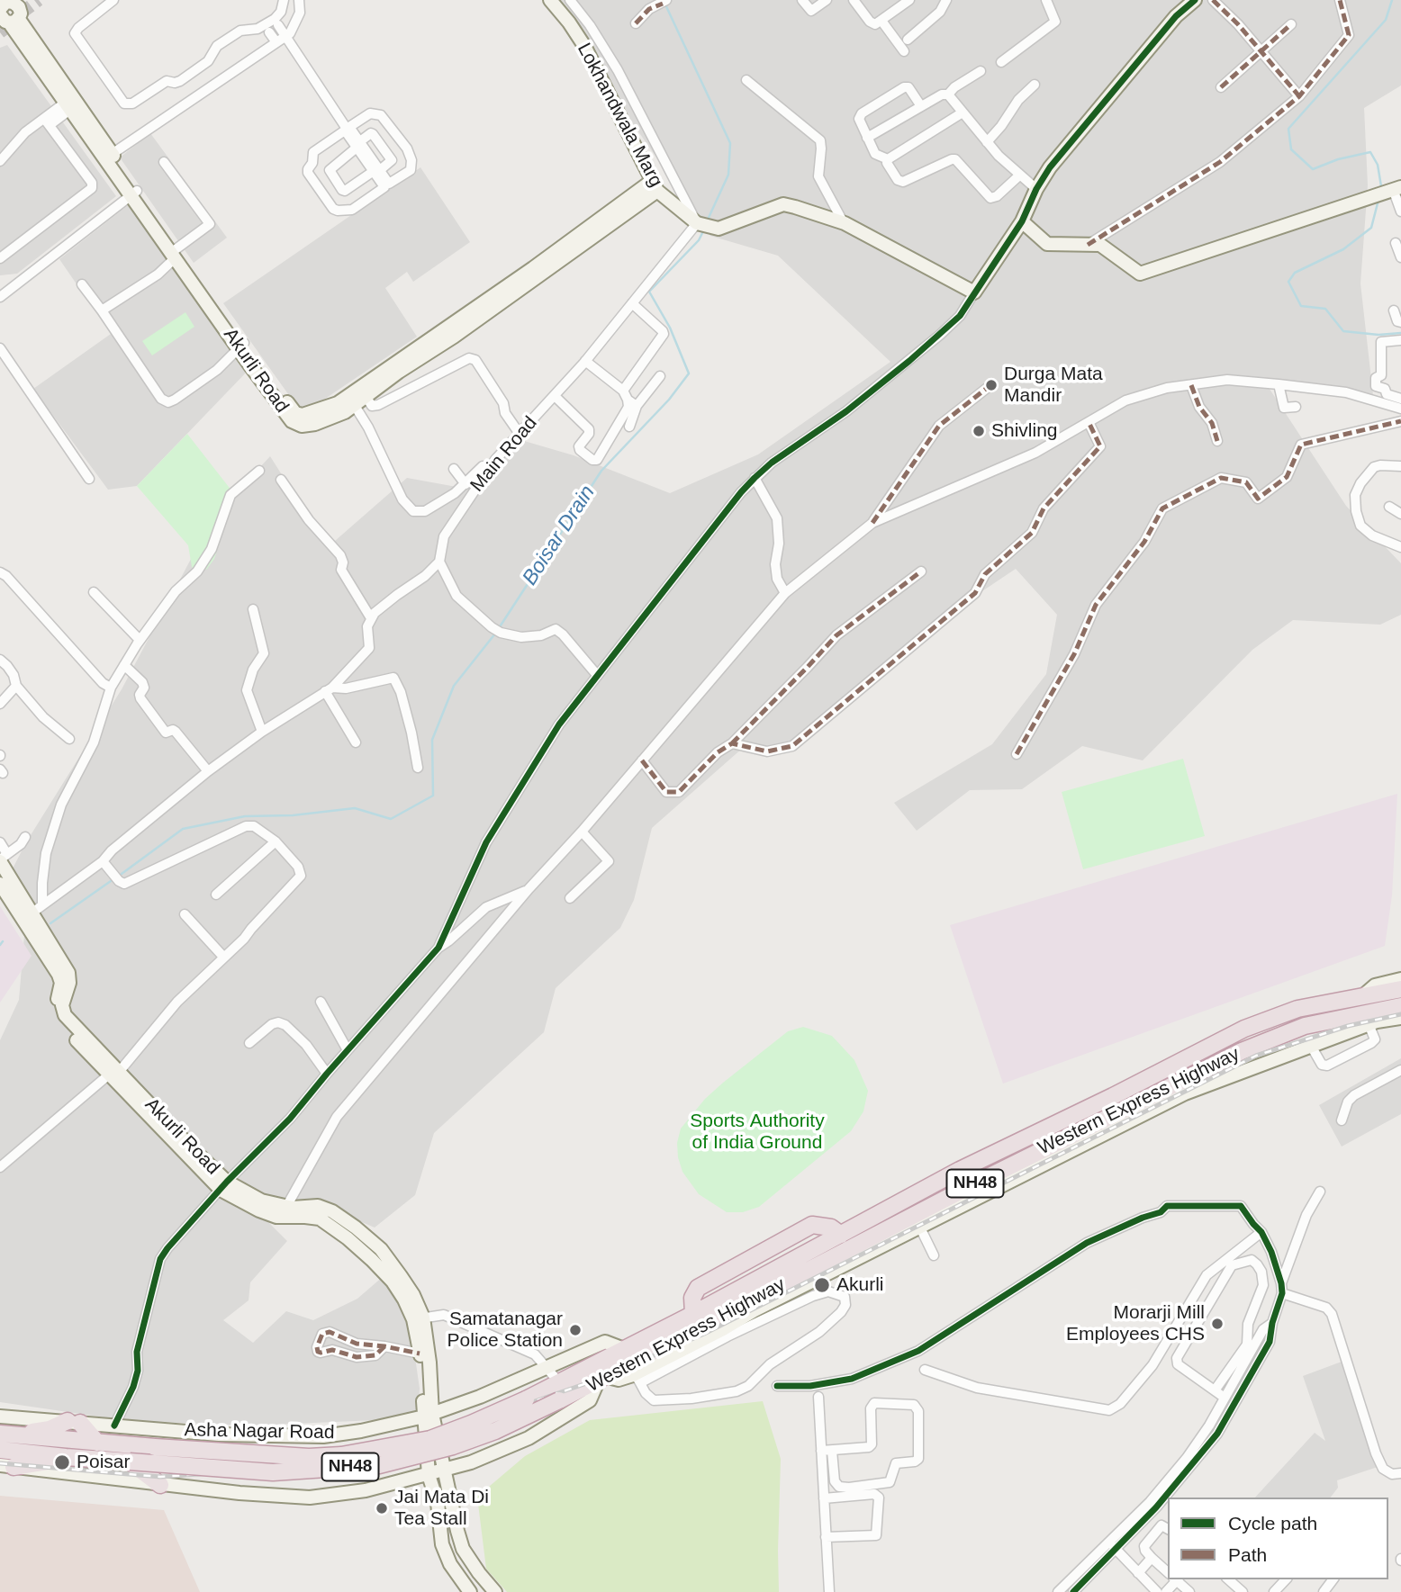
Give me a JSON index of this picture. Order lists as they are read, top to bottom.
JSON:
{
  "streets": {
    "highway": ["Western Express Highway", "NH48"],
    "street": [
      "Lokhandwala Marg",
      "Akurli Road",
      "Main Road",
      "Asha Nagar Road"
    ]
  },
  "crossings": [
    ["Lokhandwala Marg", "Akurli Road"],
    ["Lokhandwala Marg", "Main Road"],
    ["Akurli Road", "Asha Nagar Road"],
    ["Western Express Highway", "NH48"],
    ["Western Express Highway", "Asha Nagar Road"]
  ],
  "water": ["Boisar Drain"],
  "parks": ["Sports Authority of India Ground"],
  "places": [
    "Durga Mata Mandir",
    "Shivling",
    "Akurli",
    "Morarji Mill Employees CHS",
    "Samatanagar Police Station",
    "Poisar",
    "Jai Mata Di Tea Stall"
  ],
  "legend": ["Cycle path", "Path"]
}
